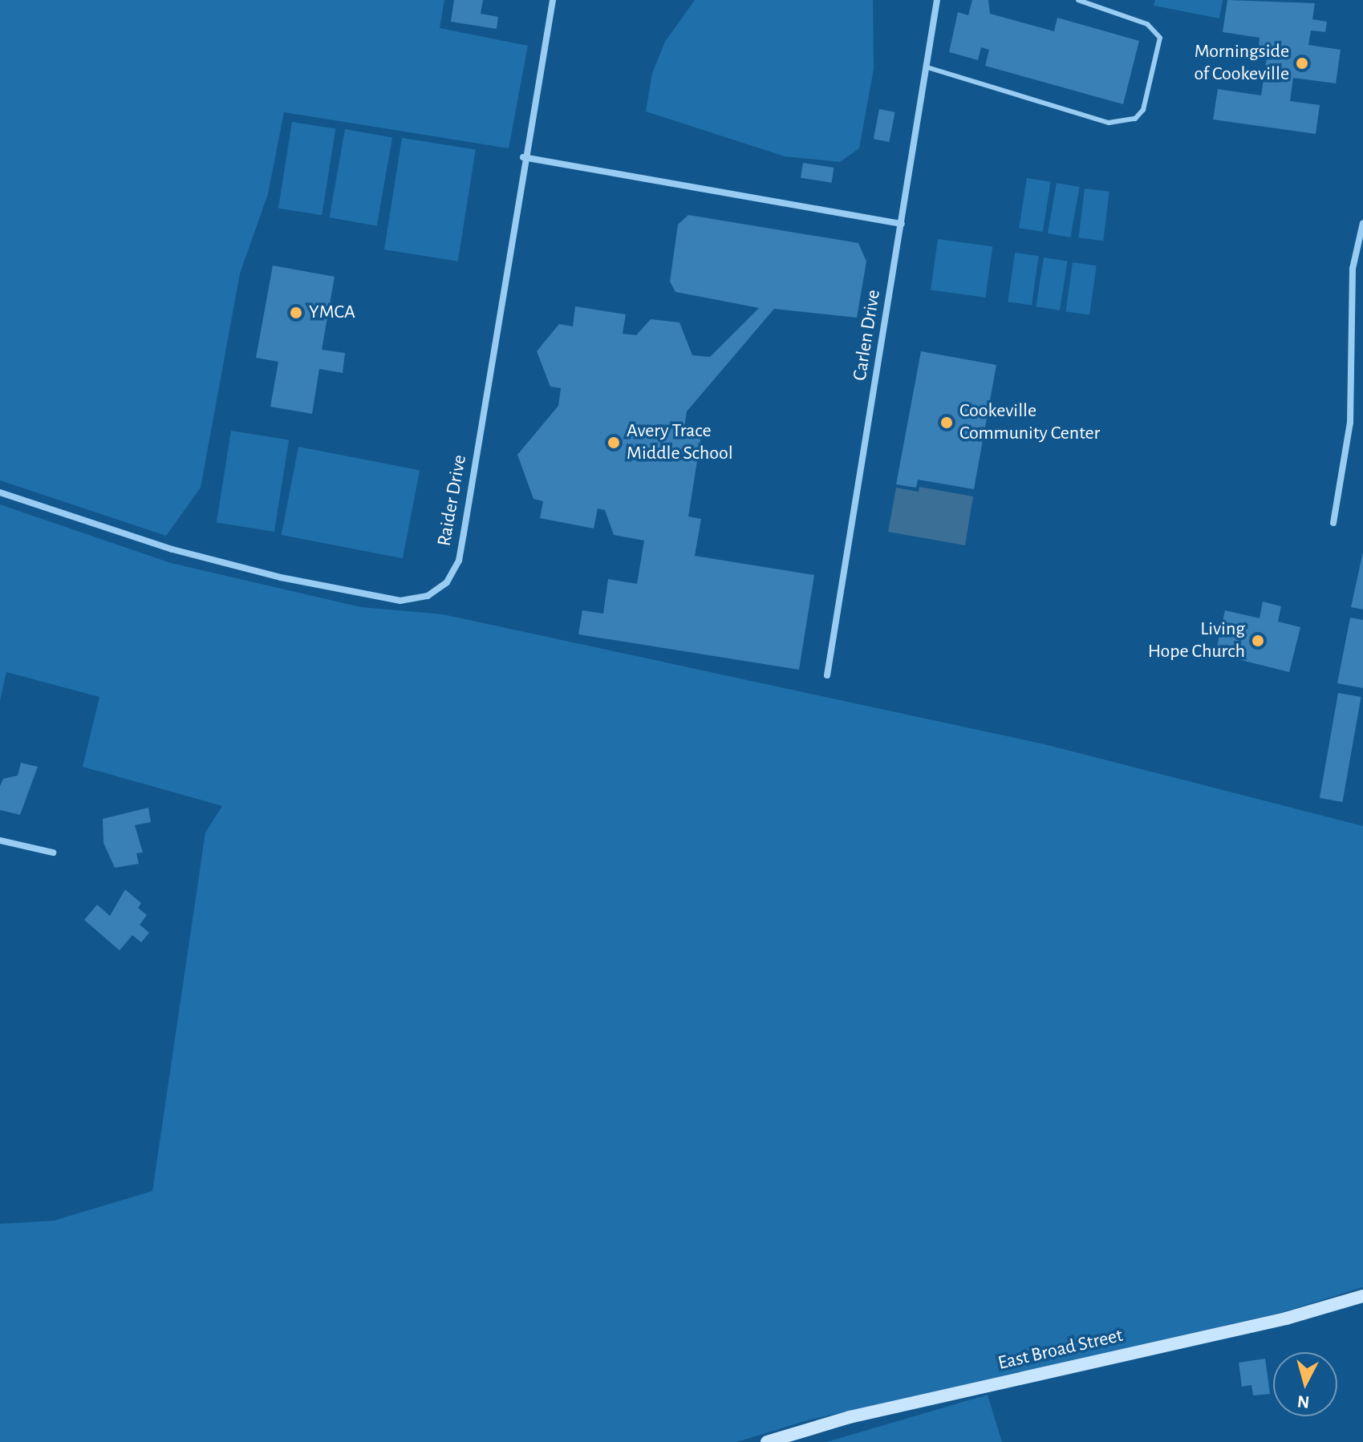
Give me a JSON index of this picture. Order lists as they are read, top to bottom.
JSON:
{
  "streets": {
    "street": ["Carlen Drive", "Raider Drive", "East Broad Street"]
  },
  "places": [
    "Morningside of Cookeville",
    "YMCA",
    "Cookeville Community Center",
    "Avery Trace Middle School",
    "Living Hope Church"
  ],
  "north": "bottom"
}
